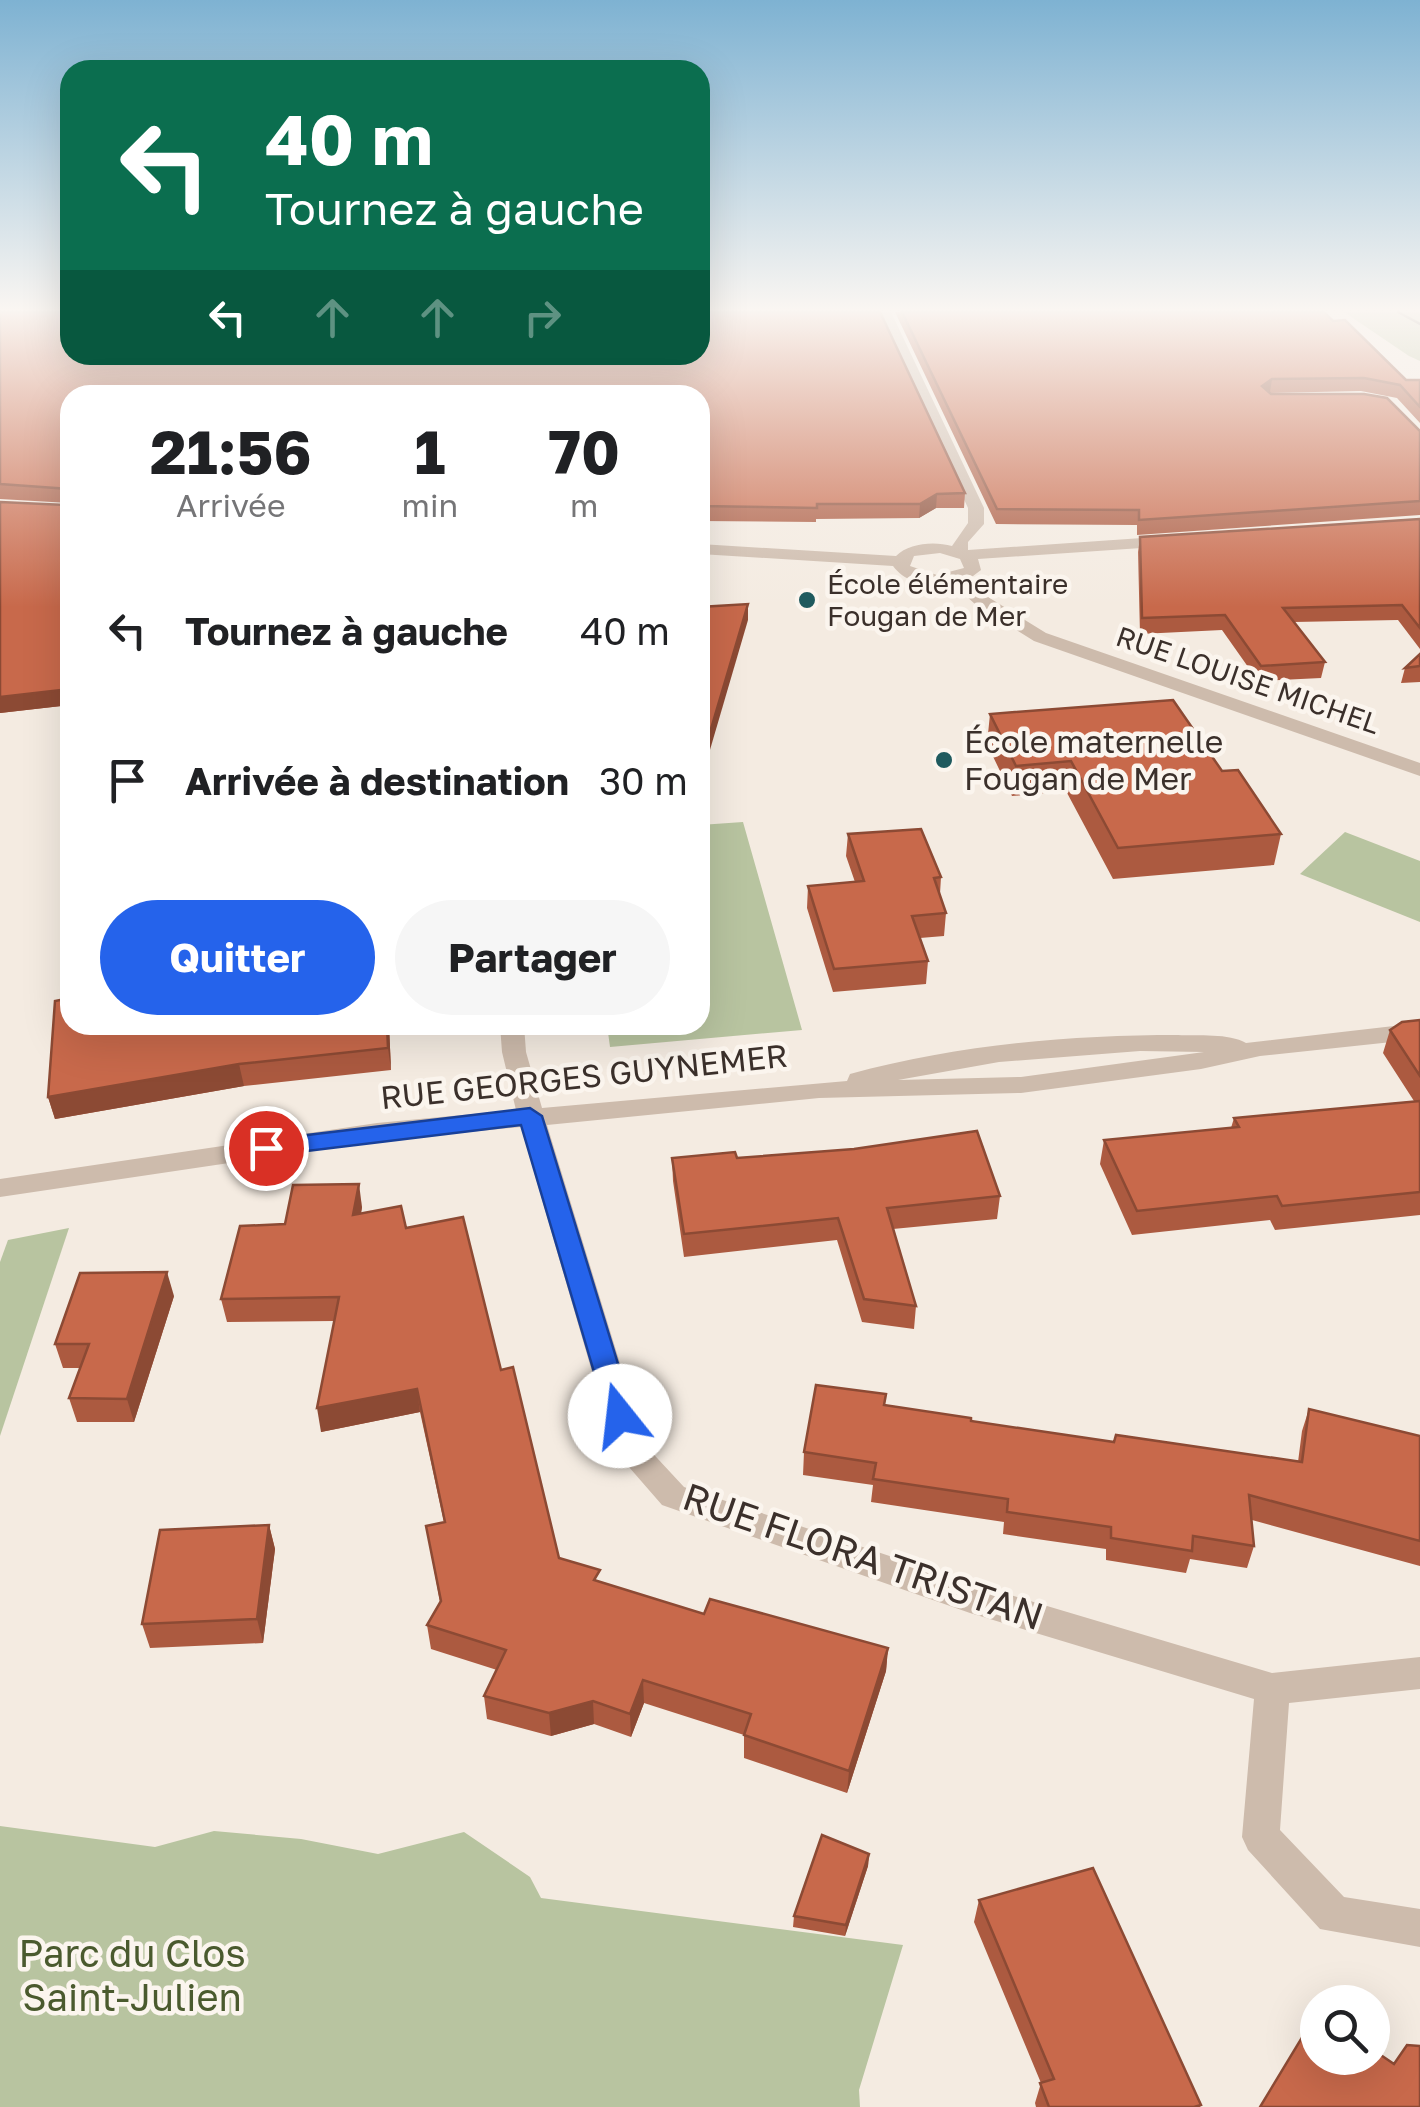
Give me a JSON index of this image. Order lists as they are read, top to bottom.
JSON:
{
  "streets": {
    "street": ["RUE LOUISE MICHEL", "RUE GEORGES GUYNEMER", "RUE FLORA TRISTAN"]
  },
  "crossings": [
    ["RUE GEORGES GUYNEMER", "RUE FLORA TRISTAN"]
  ],
  "parks": ["Parc du Clos Saint-Julien"],
  "places": ["École élémentaire Fougan de Mer", "École maternelle Fougan de Mer"],
  "page": {
    "turn": ["40 m", "Tournez à gauche"],
    "eta": [
      "21:56",
      "Arrivée",
      "1",
      "min",
      "70",
      "m"
    ],
    "list": [
      {
        "name": "Tournez à gauche",
        "value": "40 m"
      },
      {
        "name": "Arrivée à destination",
        "value": "30 m"
      }
    ],
    "buttons": ["Quitter", "Partager"]
  }
}
